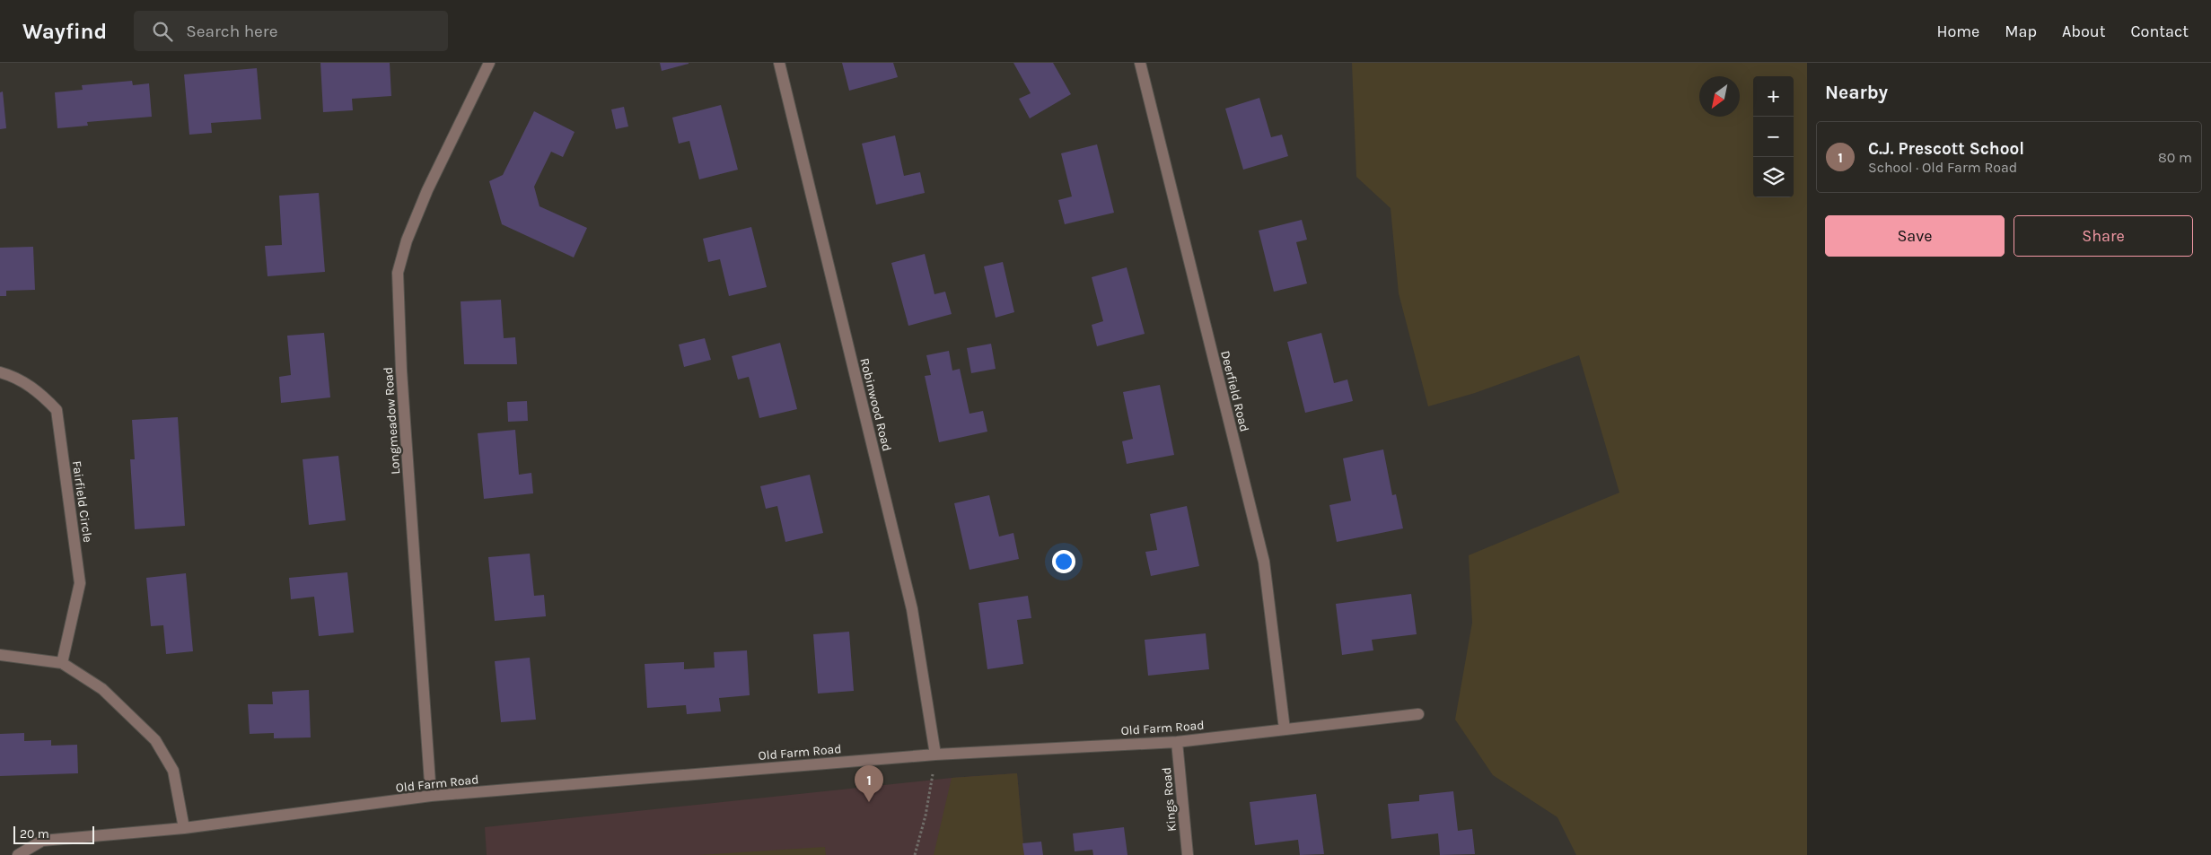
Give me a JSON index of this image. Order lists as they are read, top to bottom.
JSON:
{
  "streets": {
    "street": [
      "Deerfield Road",
      "Robinwood Road",
      "Longmeadow Road",
      "Fairfield Circle",
      "Old Farm Road",
      "Kings Road"
    ]
  },
  "crossings": [
    ["Deerfield Road", "Old Farm Road"],
    ["Robinwood Road", "Old Farm Road"],
    ["Longmeadow Road", "Old Farm Road"],
    ["Old Farm Road", "Kings Road"]
  ],
  "scale_bar": "20 m",
  "north": "bottom left",
  "page": {
    "header": "Wayfind",
    "search": "Search here",
    "nav": [
      "Home",
      "Map",
      "About",
      "Contact"
    ],
    "heading": "Nearby",
    "map_buttons": ["+", "−"],
    "list": [
      {
        "mark": "1",
        "name": "C.J. Prescott School",
        "note": "School · Old Farm Road",
        "value": "80 m"
      }
    ],
    "buttons": ["Save", "Share"],
    "pins": "1",
    "scale": "20 m"
  }
}
